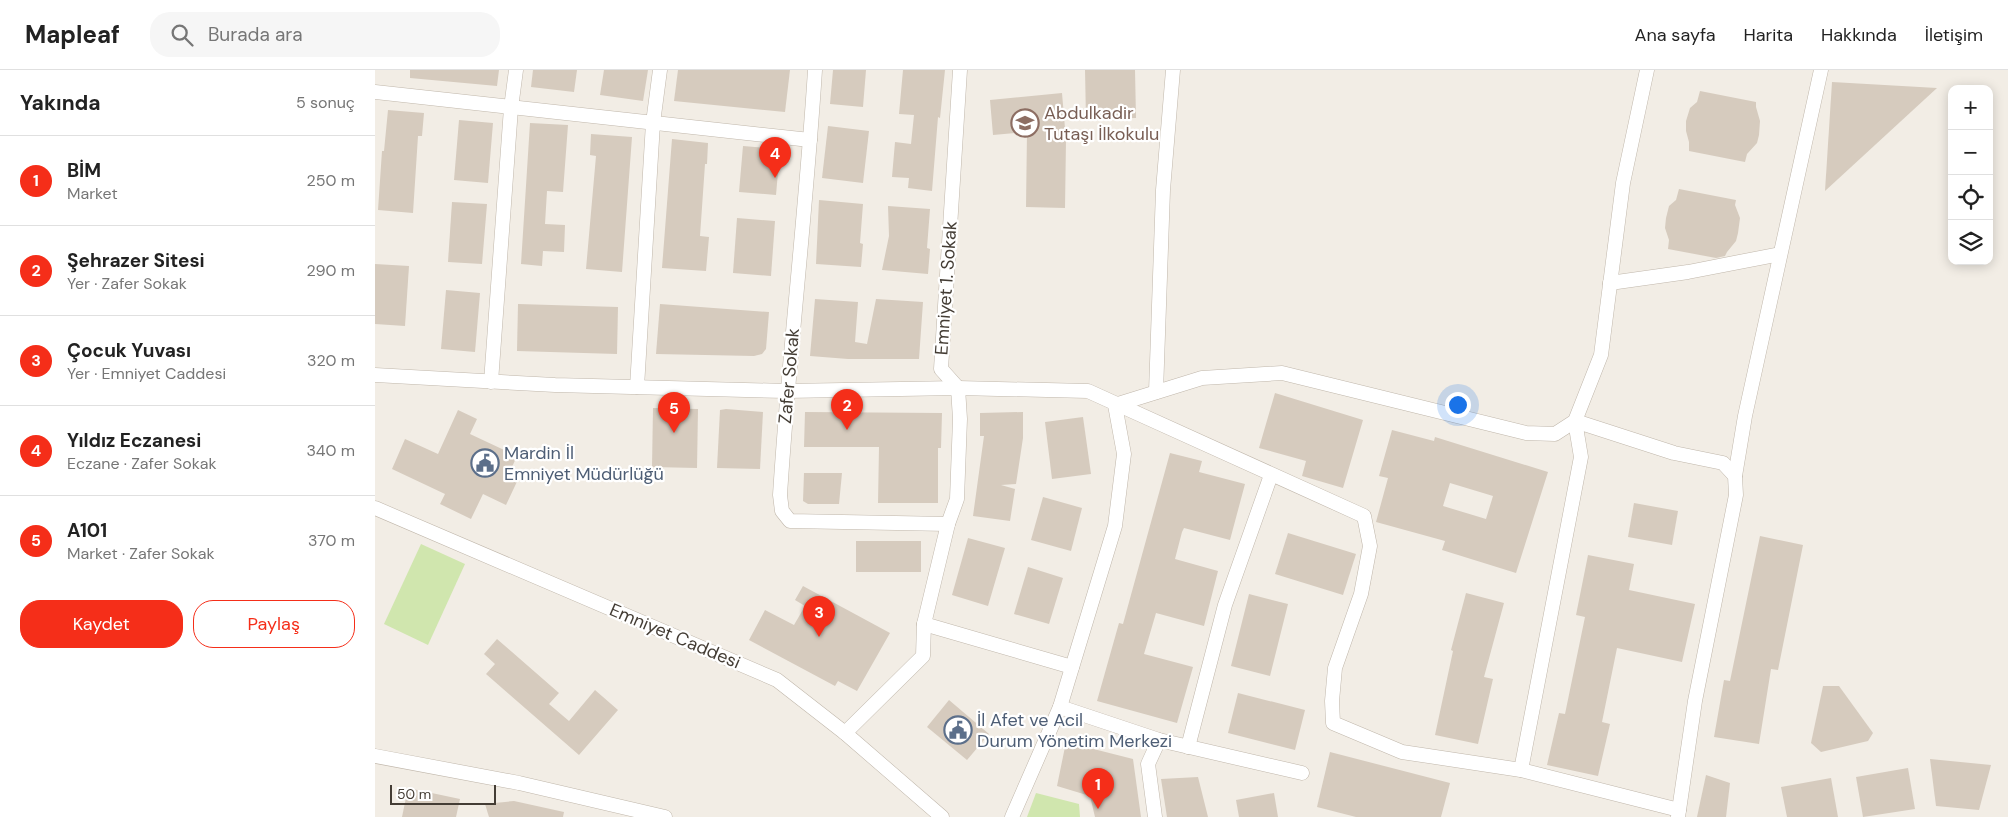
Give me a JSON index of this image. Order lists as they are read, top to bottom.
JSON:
{
  "streets": {
    "street": ["Emniyet 1. Sokak", "Zafer Sokak", "Emniyet Caddesi"]
  },
  "places": {
    "school or university": ["Abdulkadir Tutaşı İlkokulu"],
    "public building": ["Mardin İl Emniyet Müdürlüğü", "İl Afet ve Acil Durum Yönetim Merkezi"]
  },
  "scale_bar": "50 m",
  "page": {
    "header": "Mapleaf",
    "search": "Burada ara",
    "nav": [
      "Ana sayfa",
      "Harita",
      "Hakkında",
      "İletişim"
    ],
    "heading": ["Yakında", "5 sonuç"],
    "map_buttons": ["+", "−"],
    "list": [
      {
        "mark": "1",
        "name": "BİM",
        "note": "Market",
        "value": "250 m"
      },
      {
        "mark": "2",
        "name": "Şehrazer Sitesi",
        "note": "Yer · Zafer Sokak",
        "value": "290 m"
      },
      {
        "mark": "3",
        "name": "Çocuk Yuvası",
        "note": "Yer · Emniyet Caddesi",
        "value": "320 m"
      },
      {
        "mark": "4",
        "name": "Yıldız Eczanesi",
        "note": "Eczane · Zafer Sokak",
        "value": "340 m"
      },
      {
        "mark": "5",
        "name": "A101",
        "note": "Market · Zafer Sokak",
        "value": "370 m"
      }
    ],
    "pins": [
      "4",
      "2",
      "5",
      "3",
      "1"
    ],
    "buttons": ["Kaydet", "Paylaş"],
    "scale": "50 m"
  }
}
